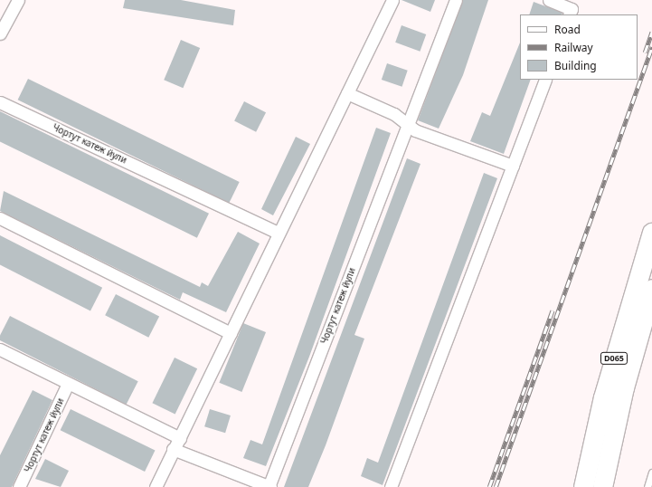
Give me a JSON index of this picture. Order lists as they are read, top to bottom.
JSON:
{
  "streets": {
    "main road": ["D065"],
    "street": ["Чортут катеж йули"]
  },
  "legend": ["Road", "Railway", "Building"]
}
